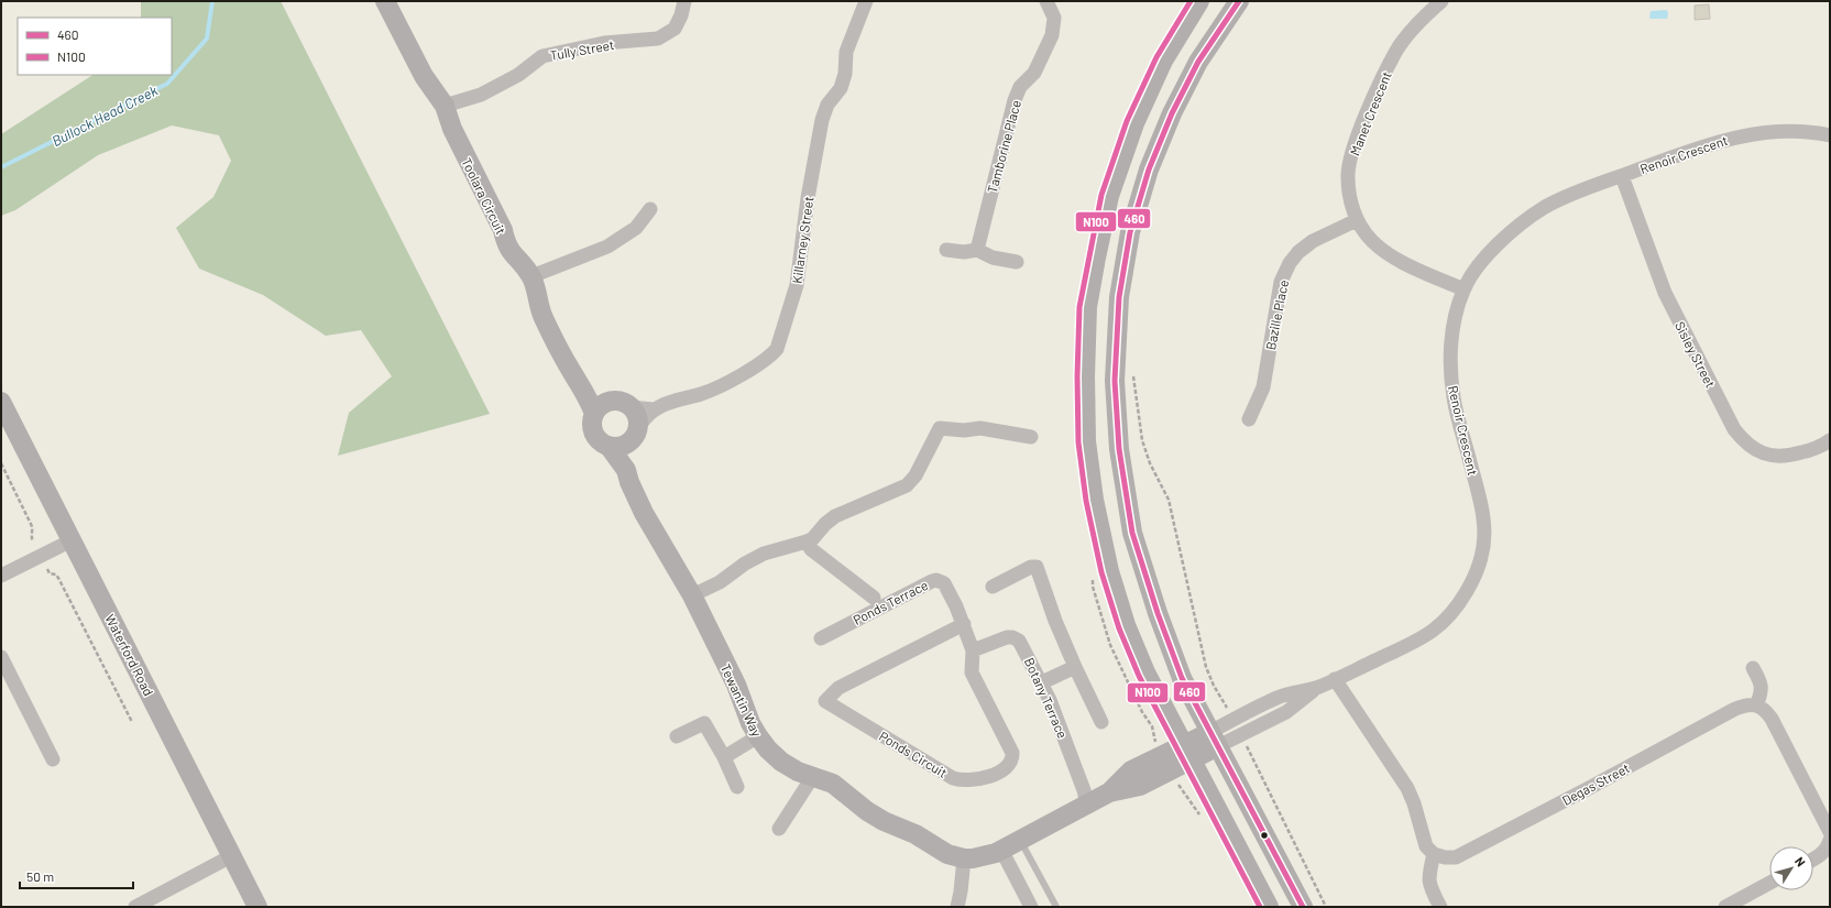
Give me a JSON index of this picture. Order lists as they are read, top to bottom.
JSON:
{
  "streets": {
    "street": [
      "Tully Street",
      "Manet Crescent",
      "Tamborine Place",
      "Renoir Crescent",
      "Toolara Circuit",
      "Killarney Street",
      "Bazille Place",
      "Sisley Street",
      "Ponds Terrace",
      "Waterford Road",
      "Botany Terrace",
      "Tewantin Way",
      "Ponds Circuit",
      "Degas Street"
    ]
  },
  "crossings": [
    ["Tully Street", "Toolara Circuit"],
    ["Manet Crescent", "Renoir Crescent"],
    ["Manet Crescent", "Bazille Place"],
    ["Renoir Crescent", "Sisley Street"],
    ["Renoir Crescent", "Tewantin Way"],
    ["Toolara Circuit", "Killarney Street"],
    ["Toolara Circuit", "Tewantin Way"],
    ["Killarney Street", "Tewantin Way"],
    ["Ponds Terrace", "Ponds Circuit"],
    ["Botany Terrace", "Tewantin Way"],
    ["Botany Terrace", "Ponds Circuit"]
  ],
  "water": ["Bullock Head Creek"],
  "lines": ["transit line 460", "transit line N100"],
  "legend": ["460", "N100"],
  "scale_bar": "50 m",
  "north": "top right"
}
